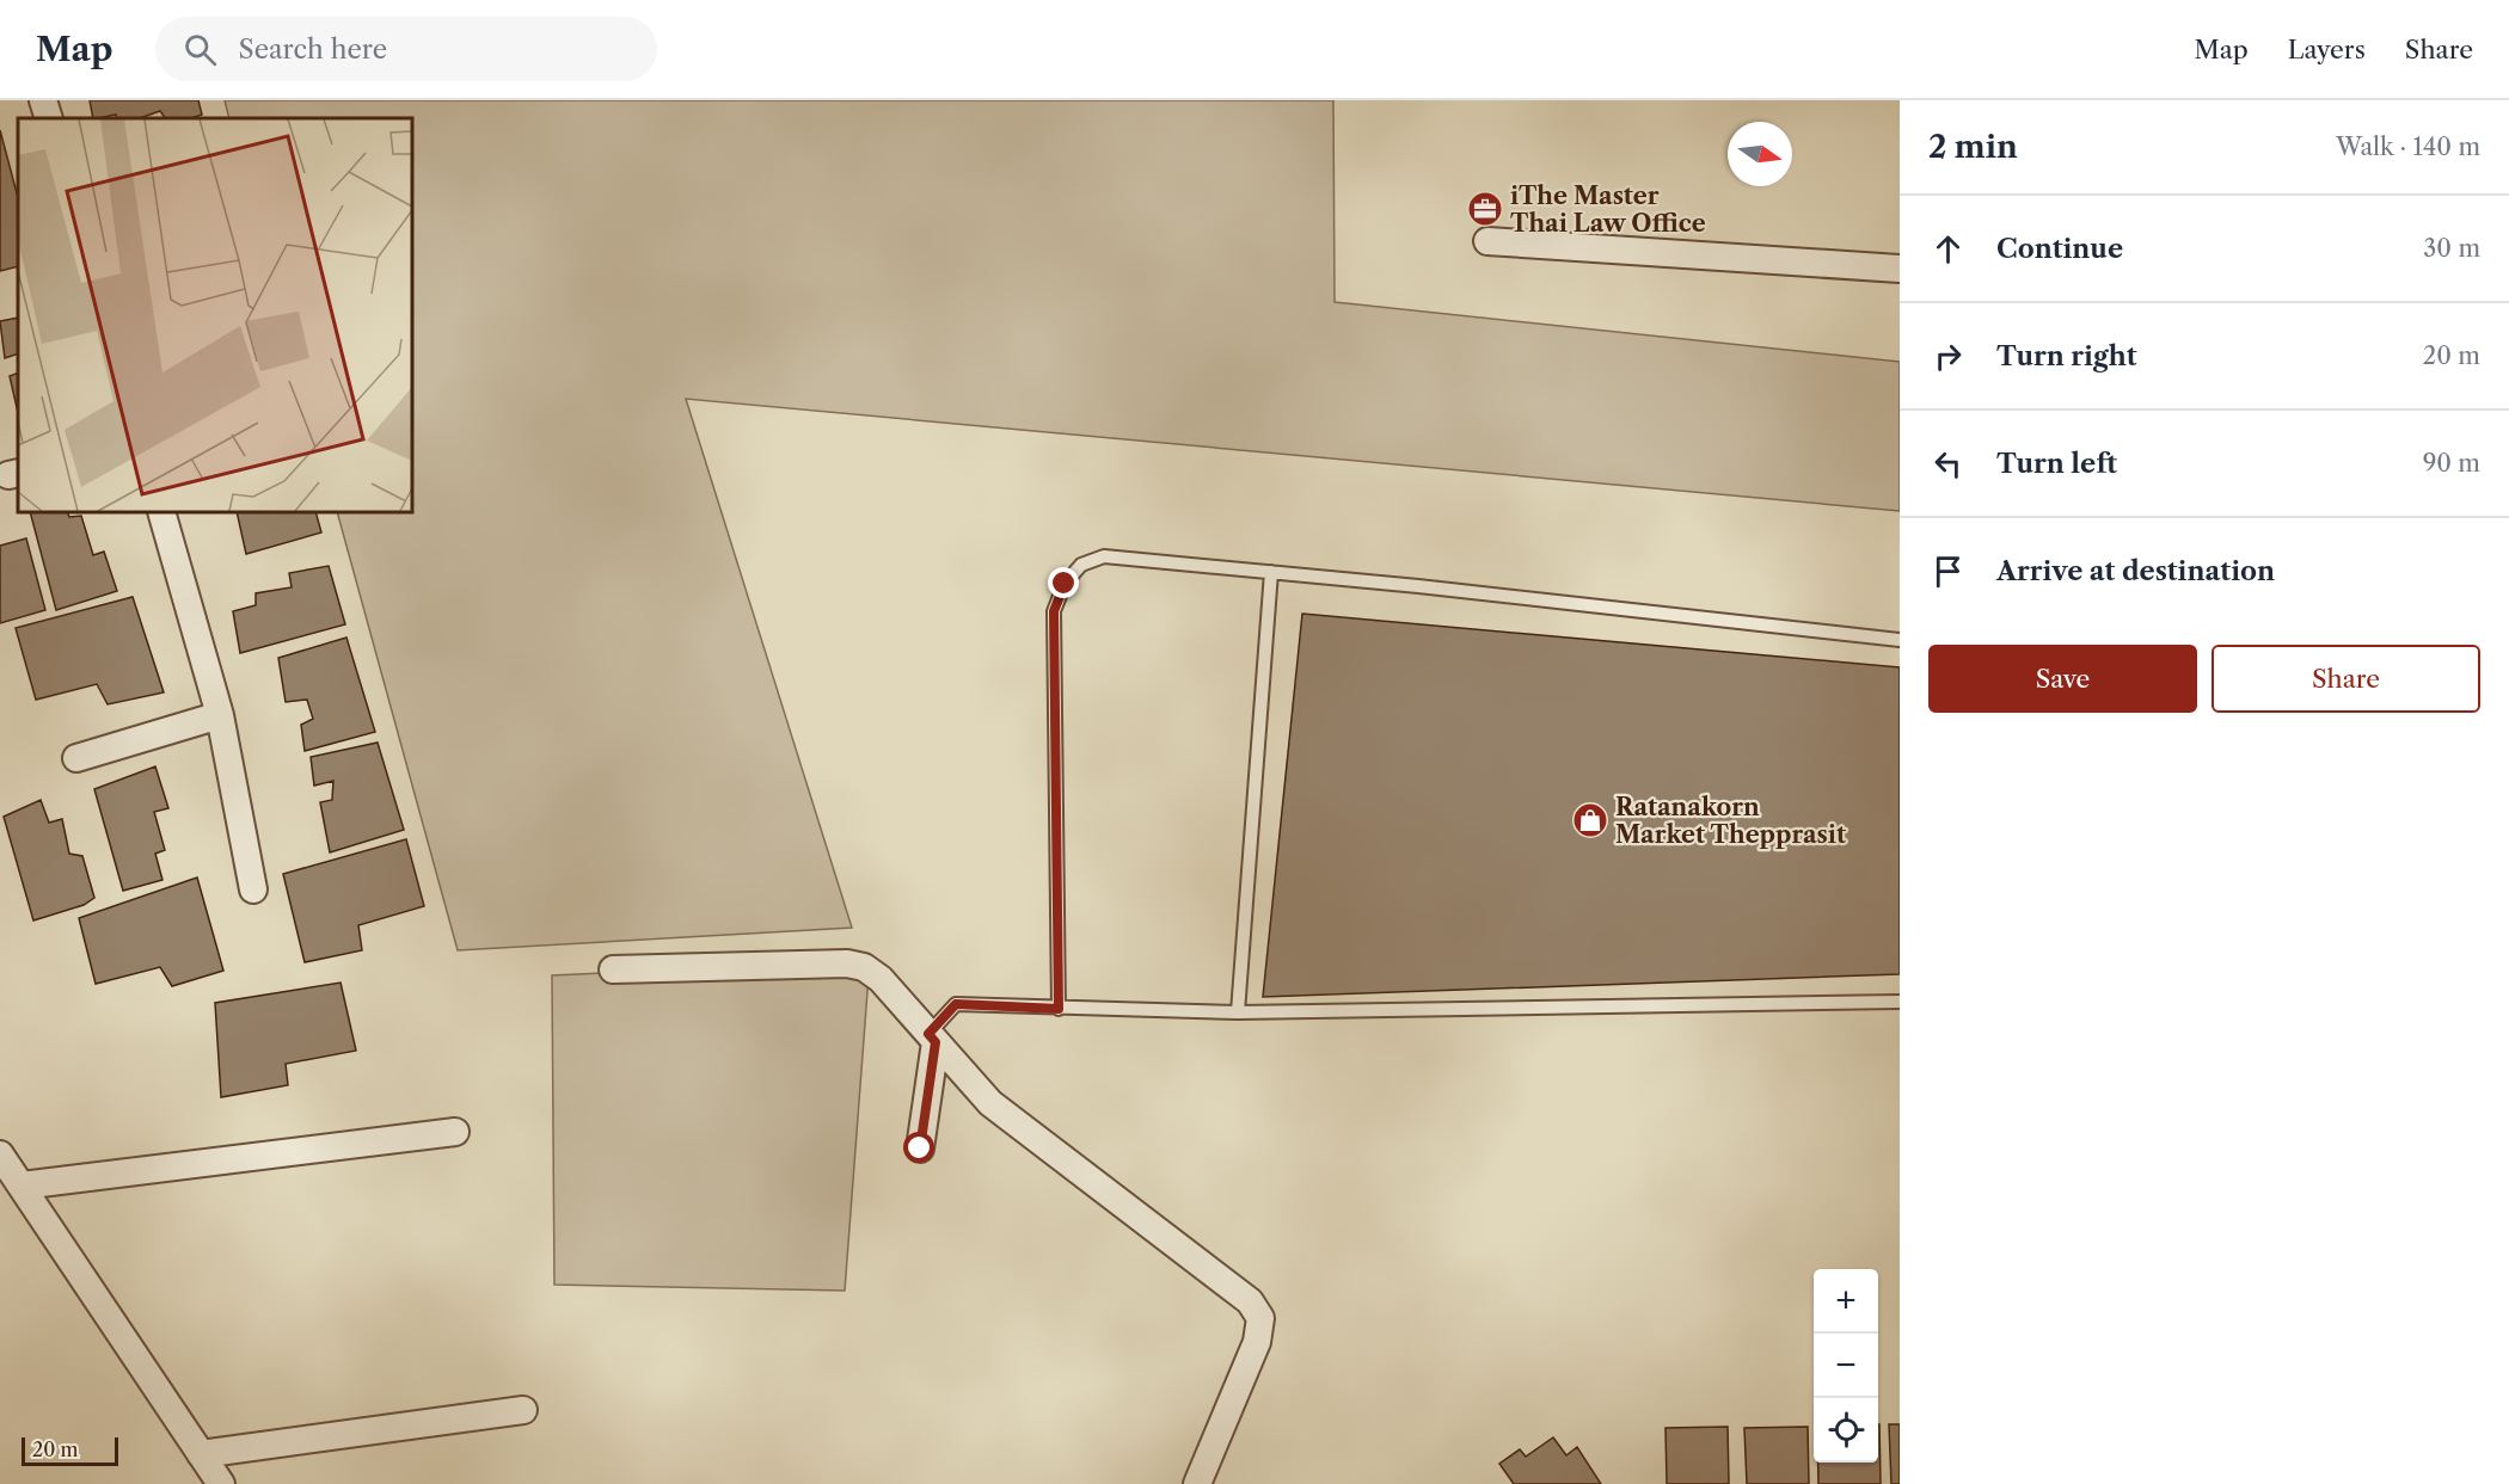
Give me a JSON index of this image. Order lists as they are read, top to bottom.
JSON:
{
  "places": {
    "office": ["iThe Master Thai Law Office"],
    "shop": ["Ratanakorn Market Thepprasit"]
  },
  "scale_bar": "20 m",
  "north": "right",
  "page": {
    "header": "Map",
    "search": "Search here",
    "nav": ["Map", "Layers", "Share"],
    "heading": ["2 min", "Walk · 140 m"],
    "list": [
      ["Continue", "30 m"],
      ["Turn right", "20 m"],
      ["Turn left", "90 m"],
      "Arrive at destination"
    ],
    "buttons": ["Save", "Share"],
    "map_buttons": ["+", "−"],
    "scale": "20 m"
  }
}
